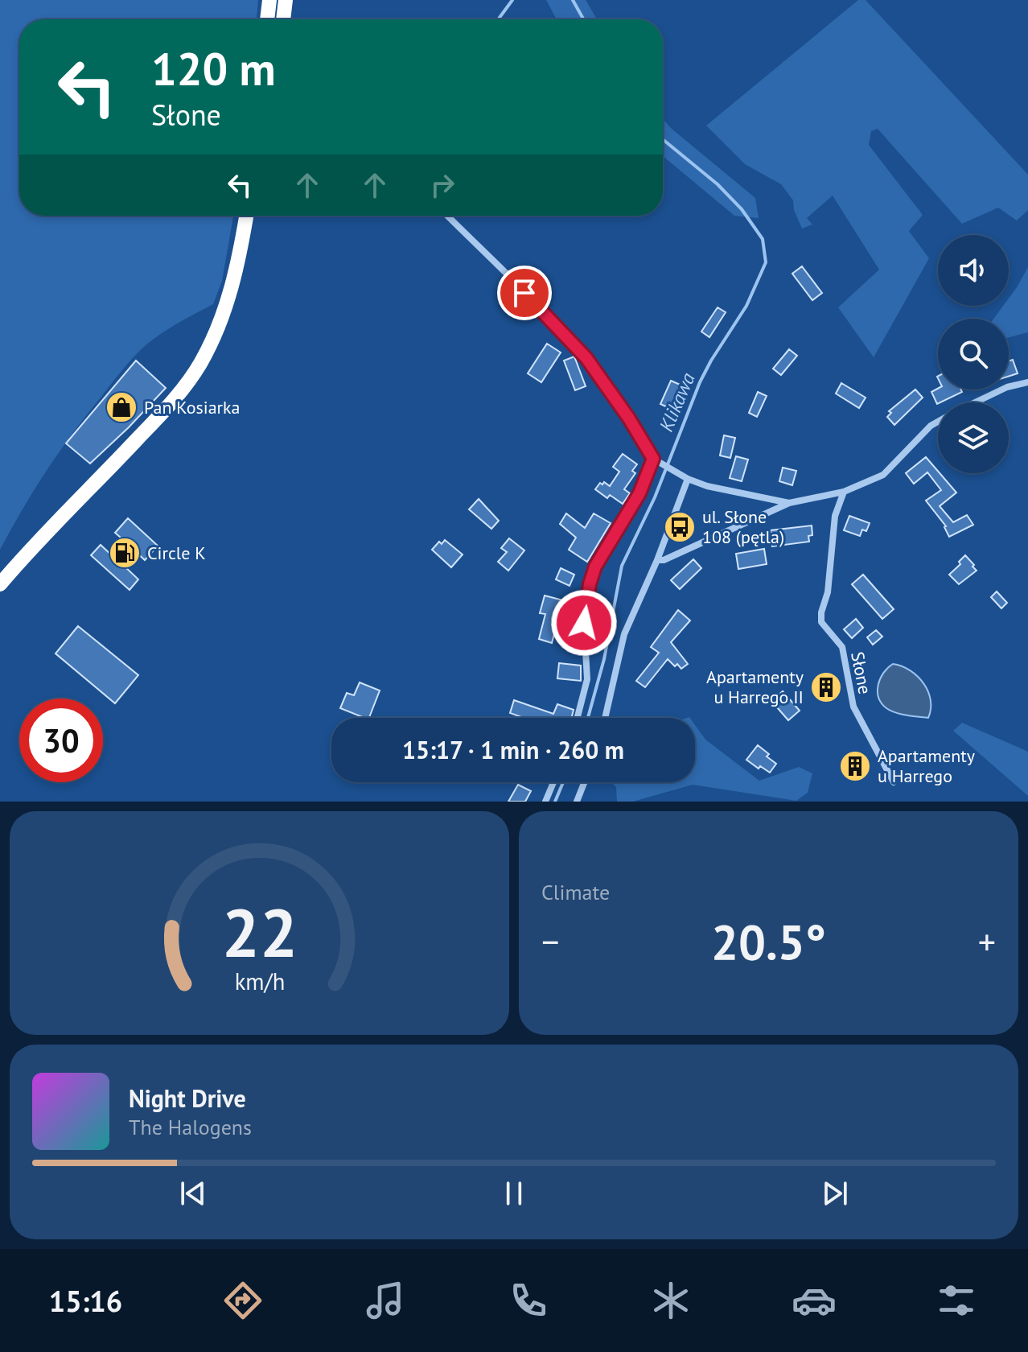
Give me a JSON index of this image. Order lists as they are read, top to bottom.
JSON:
{
  "streets": {
    "street": ["Słone"]
  },
  "water": ["Klikawa"],
  "places": {
    "shop": ["Pan Kosiarka"],
    "bus stop": ["ul. Słone 108 (pętla)"],
    "fuel station": ["Circle K"],
    "building": ["Apartamenty u Harrego II", "Apartamenty u Harrego"]
  },
  "page": {
    "turn": ["120 m", "Słone"],
    "limit": "30",
    "trip": "15:17 · 1 min · 260 m",
    "tile": "Climate",
    "heat": ["−", "20.5°", "+"],
    "song": ["Night Drive", "The Halogens"],
    "tabs": "15:16",
    "gauge": ["22", "km/h"]
  }
}
